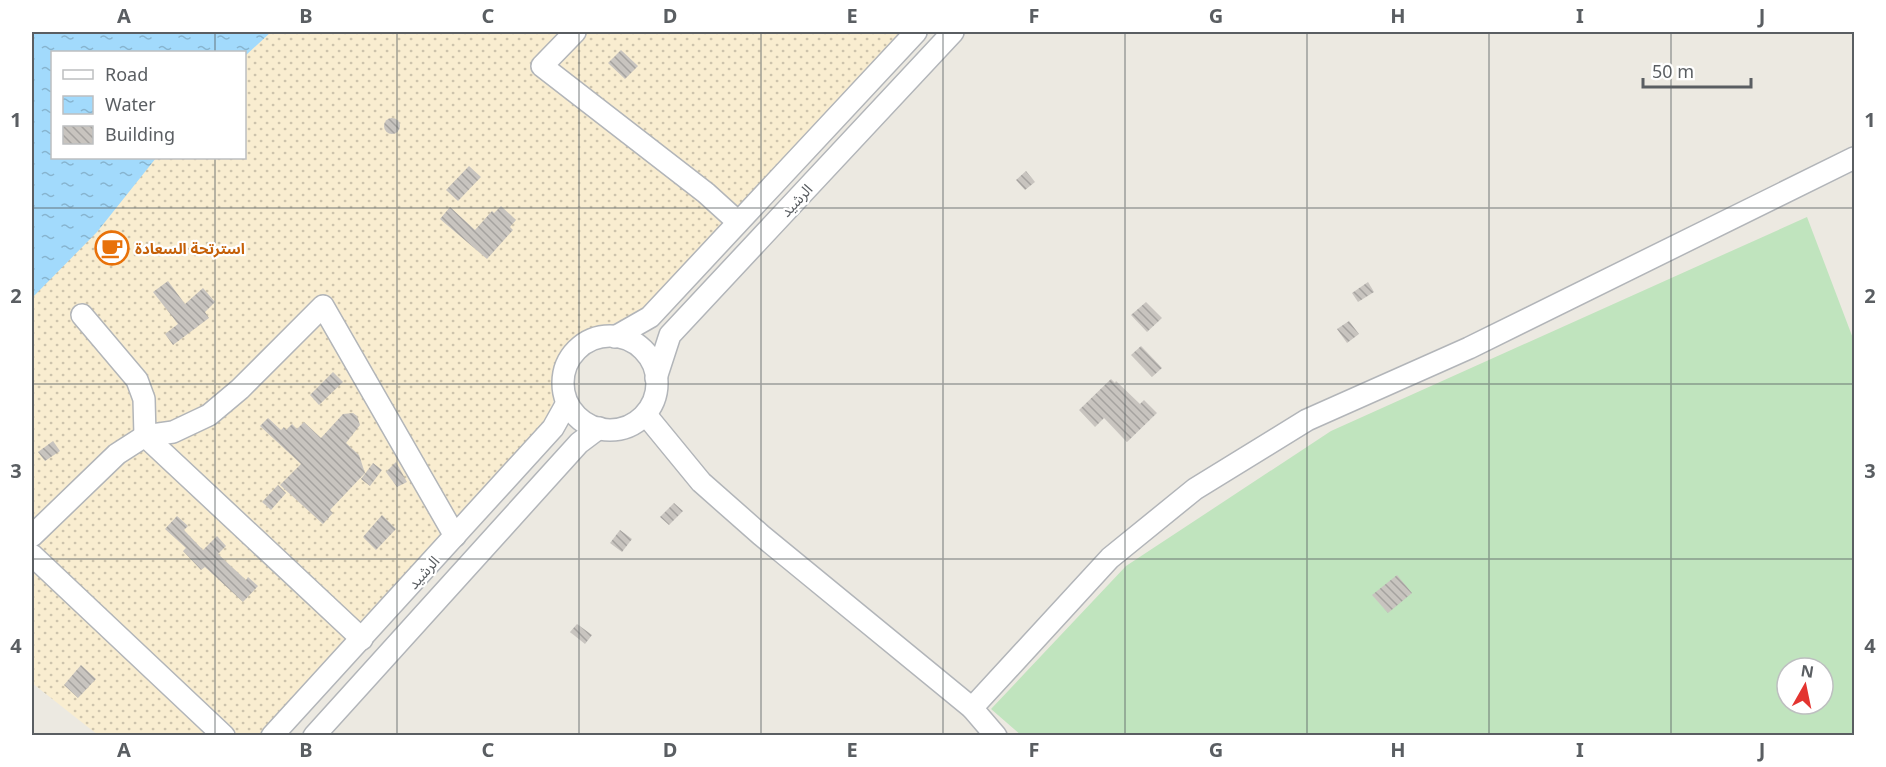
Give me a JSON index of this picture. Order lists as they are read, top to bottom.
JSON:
{
  "streets": {
    "street": ["الرشيد"]
  },
  "places": {
    "cafe": ["استرتحة السعادة"]
  },
  "legend": ["Road", "Water", "Building"],
  "scale_bar": "50 m",
  "north": "top",
  "grid": {
    "columns": [
      "A",
      "B",
      "C",
      "D",
      "E",
      "F",
      "G",
      "H",
      "I",
      "J"
    ],
    "rows": [
      "1",
      "2",
      "3",
      "4"
    ]
  }
}
